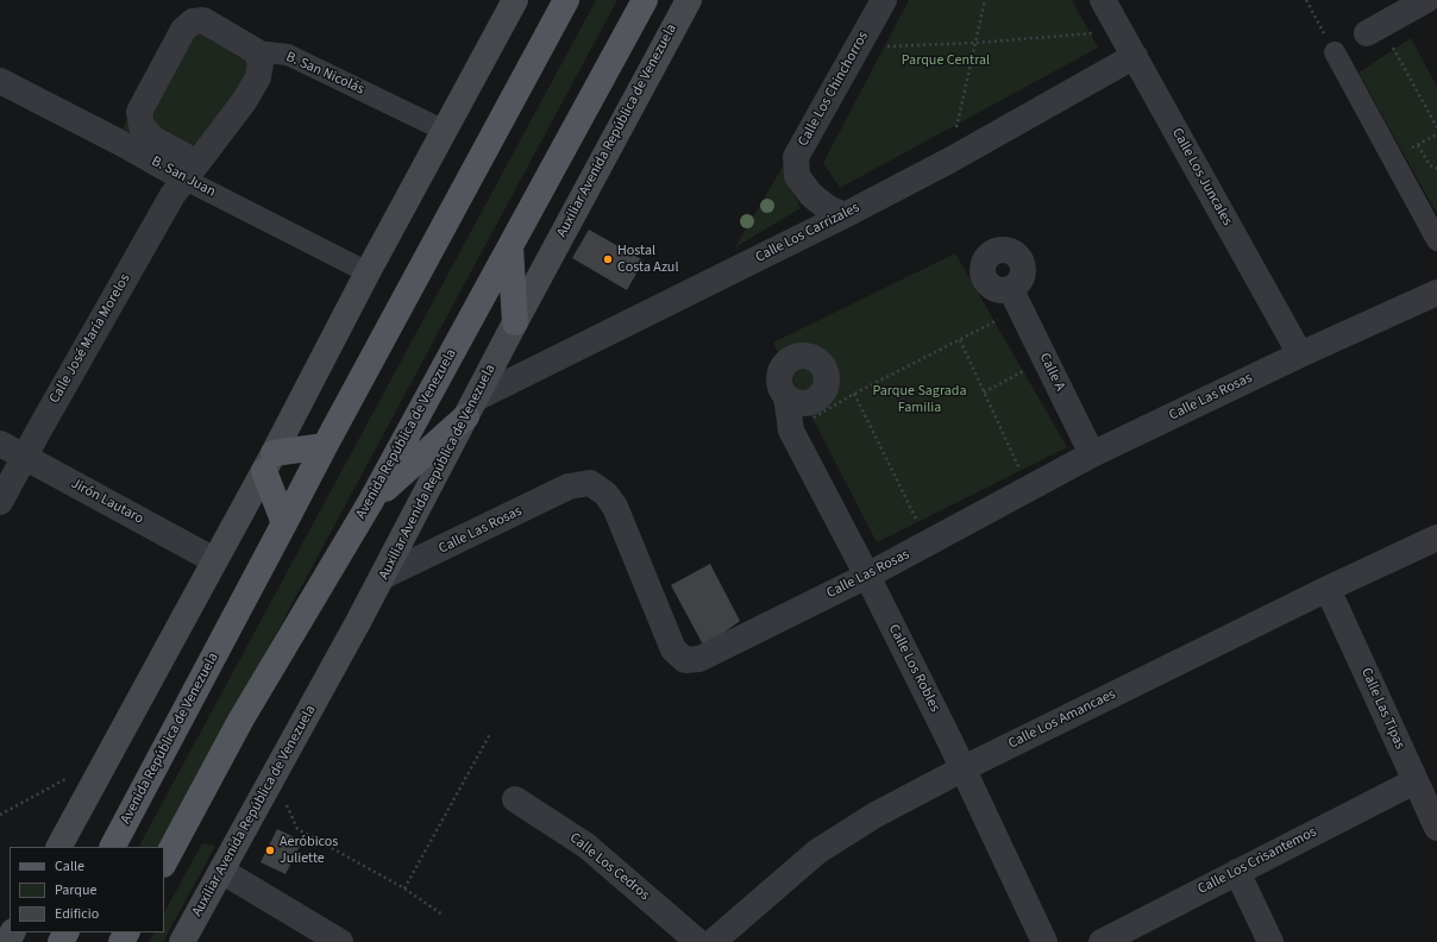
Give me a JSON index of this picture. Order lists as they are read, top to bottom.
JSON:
{
  "streets": {
    "main road": ["Auxiliar Avenida República de Venezuela", "Avenida República de Venezuela"],
    "street": [
      "B. San Nicolás",
      "Calle Los Chinchorros",
      "B. San Juan",
      "Calle Los Juncales",
      "Calle Los Carrizales",
      "Calle José María Morelos",
      "Calle A",
      "Calle Las Rosas",
      "Jirón Lautaro",
      "Calle Los Robles",
      "Calle Las Tipas",
      "Calle Los Amancaes",
      "Calle Los Crisantemos",
      "Calle Los Cedros"
    ]
  },
  "crossings": [
    ["B. San Nicolás", "B. San Juan"],
    ["B. San Nicolás", "Calle José María Morelos"],
    ["Calle Los Chinchorros", "Calle Los Carrizales"],
    ["Auxiliar Avenida República de Venezuela", "Calle Los Carrizales"],
    ["Auxiliar Avenida República de Venezuela", "Calle Las Rosas"],
    ["B. San Juan", "Calle José María Morelos"],
    ["Calle Los Juncales", "Calle Los Carrizales"],
    ["Calle Los Juncales", "Calle Las Rosas"],
    ["Calle José María Morelos", "Jirón Lautaro"],
    ["Calle A", "Calle Las Rosas"],
    ["Calle Las Rosas", "Calle Los Robles"],
    ["Calle Los Robles", "Calle Los Amancaes"],
    ["Calle Las Tipas", "Calle Los Amancaes"],
    ["Calle Las Tipas", "Calle Los Crisantemos"]
  ],
  "parks": ["Parque Central", "Parque Sagrada Familia"],
  "places": ["Hostal Costa Azul", "Aeróbicos Juliette"],
  "legend": ["Calle", "Parque", "Edificio"]
}
